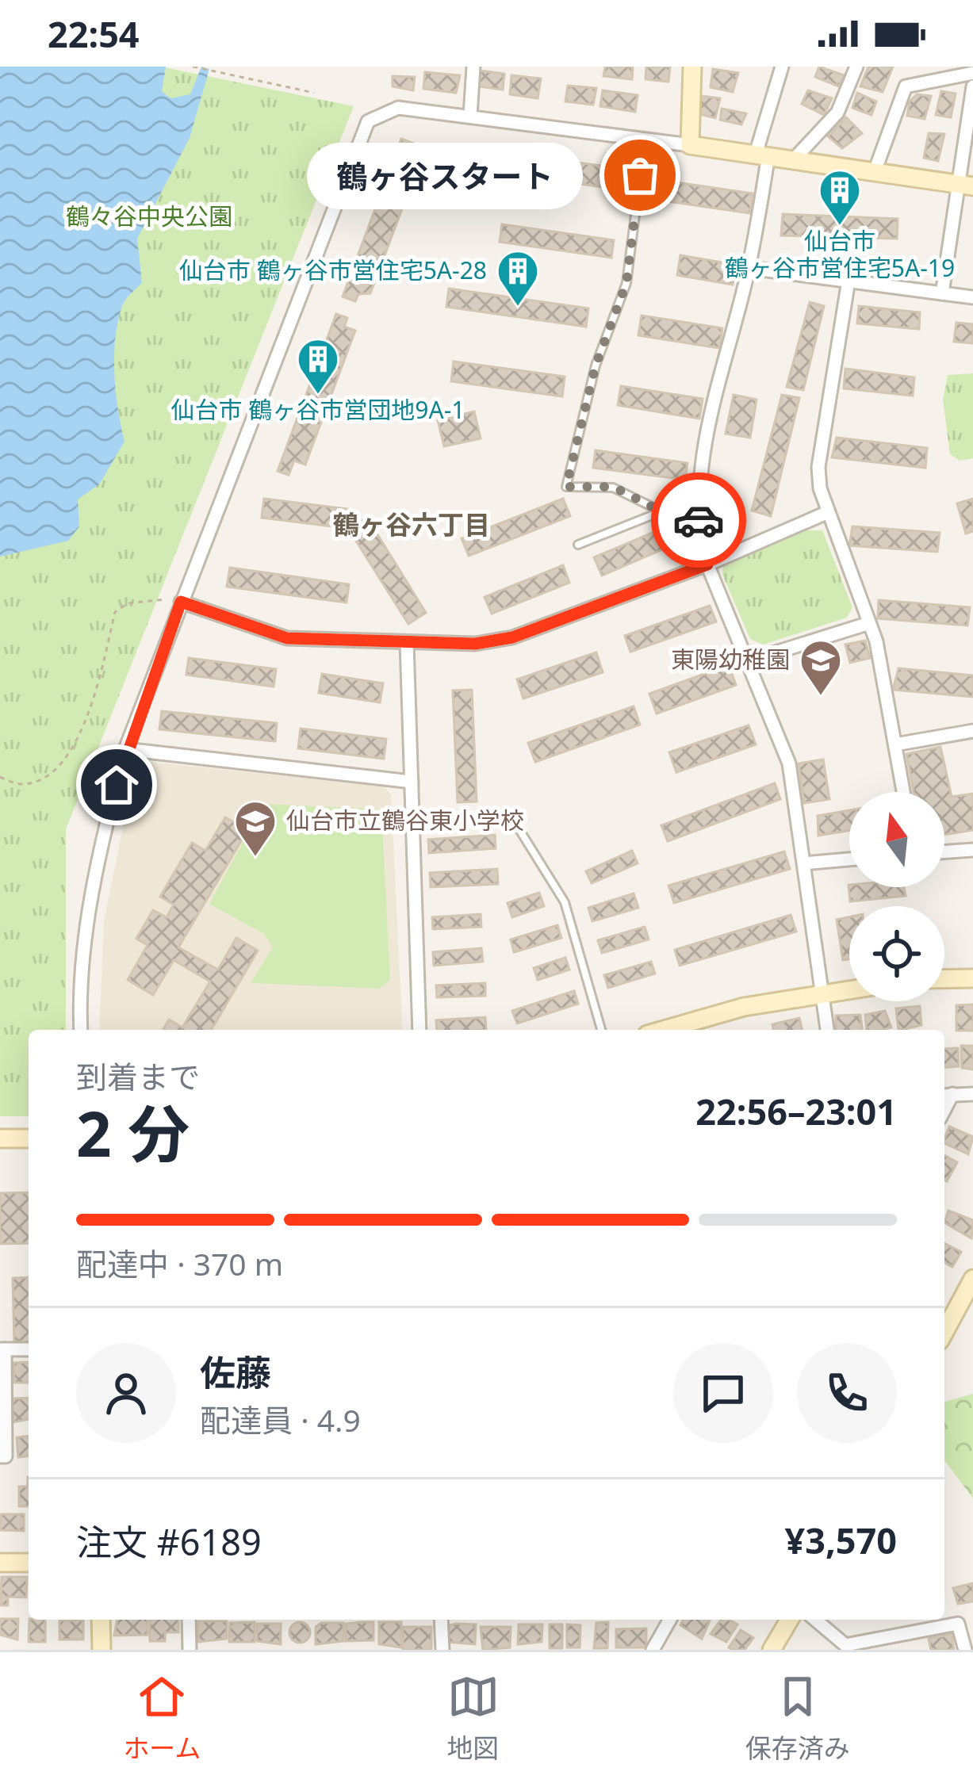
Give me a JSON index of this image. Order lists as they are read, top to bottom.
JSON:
{
  "districts": ["鶴ヶ谷六丁目"],
  "parks": ["鶴々谷中央公園"],
  "places": {
    "other": ["鶴ヶ谷スタート"],
    "building": ["仙台市 鶴ヶ谷市営住宅5A-19", "仙台市 鶴ヶ谷市営住宅5A-28", "仙台市 鶴ヶ谷市営団地9A-1"],
    "school or university": ["東陽幼稚園", "仙台市立鶴谷東小学校"]
  },
  "north": "top",
  "page": {
    "status": "22:54",
    "bubble": "鶴ヶ谷スタート",
    "heading": ["2 分", "到着まで", "22:56–23:01"],
    "panel": [
      "佐藤",
      "配達員 · 4.9",
      "注文 #6189",
      "¥3,570"
    ],
    "bar": "配達中 · 370 m",
    "tabs": ["ホーム", "地図", "保存済み"]
  }
}
